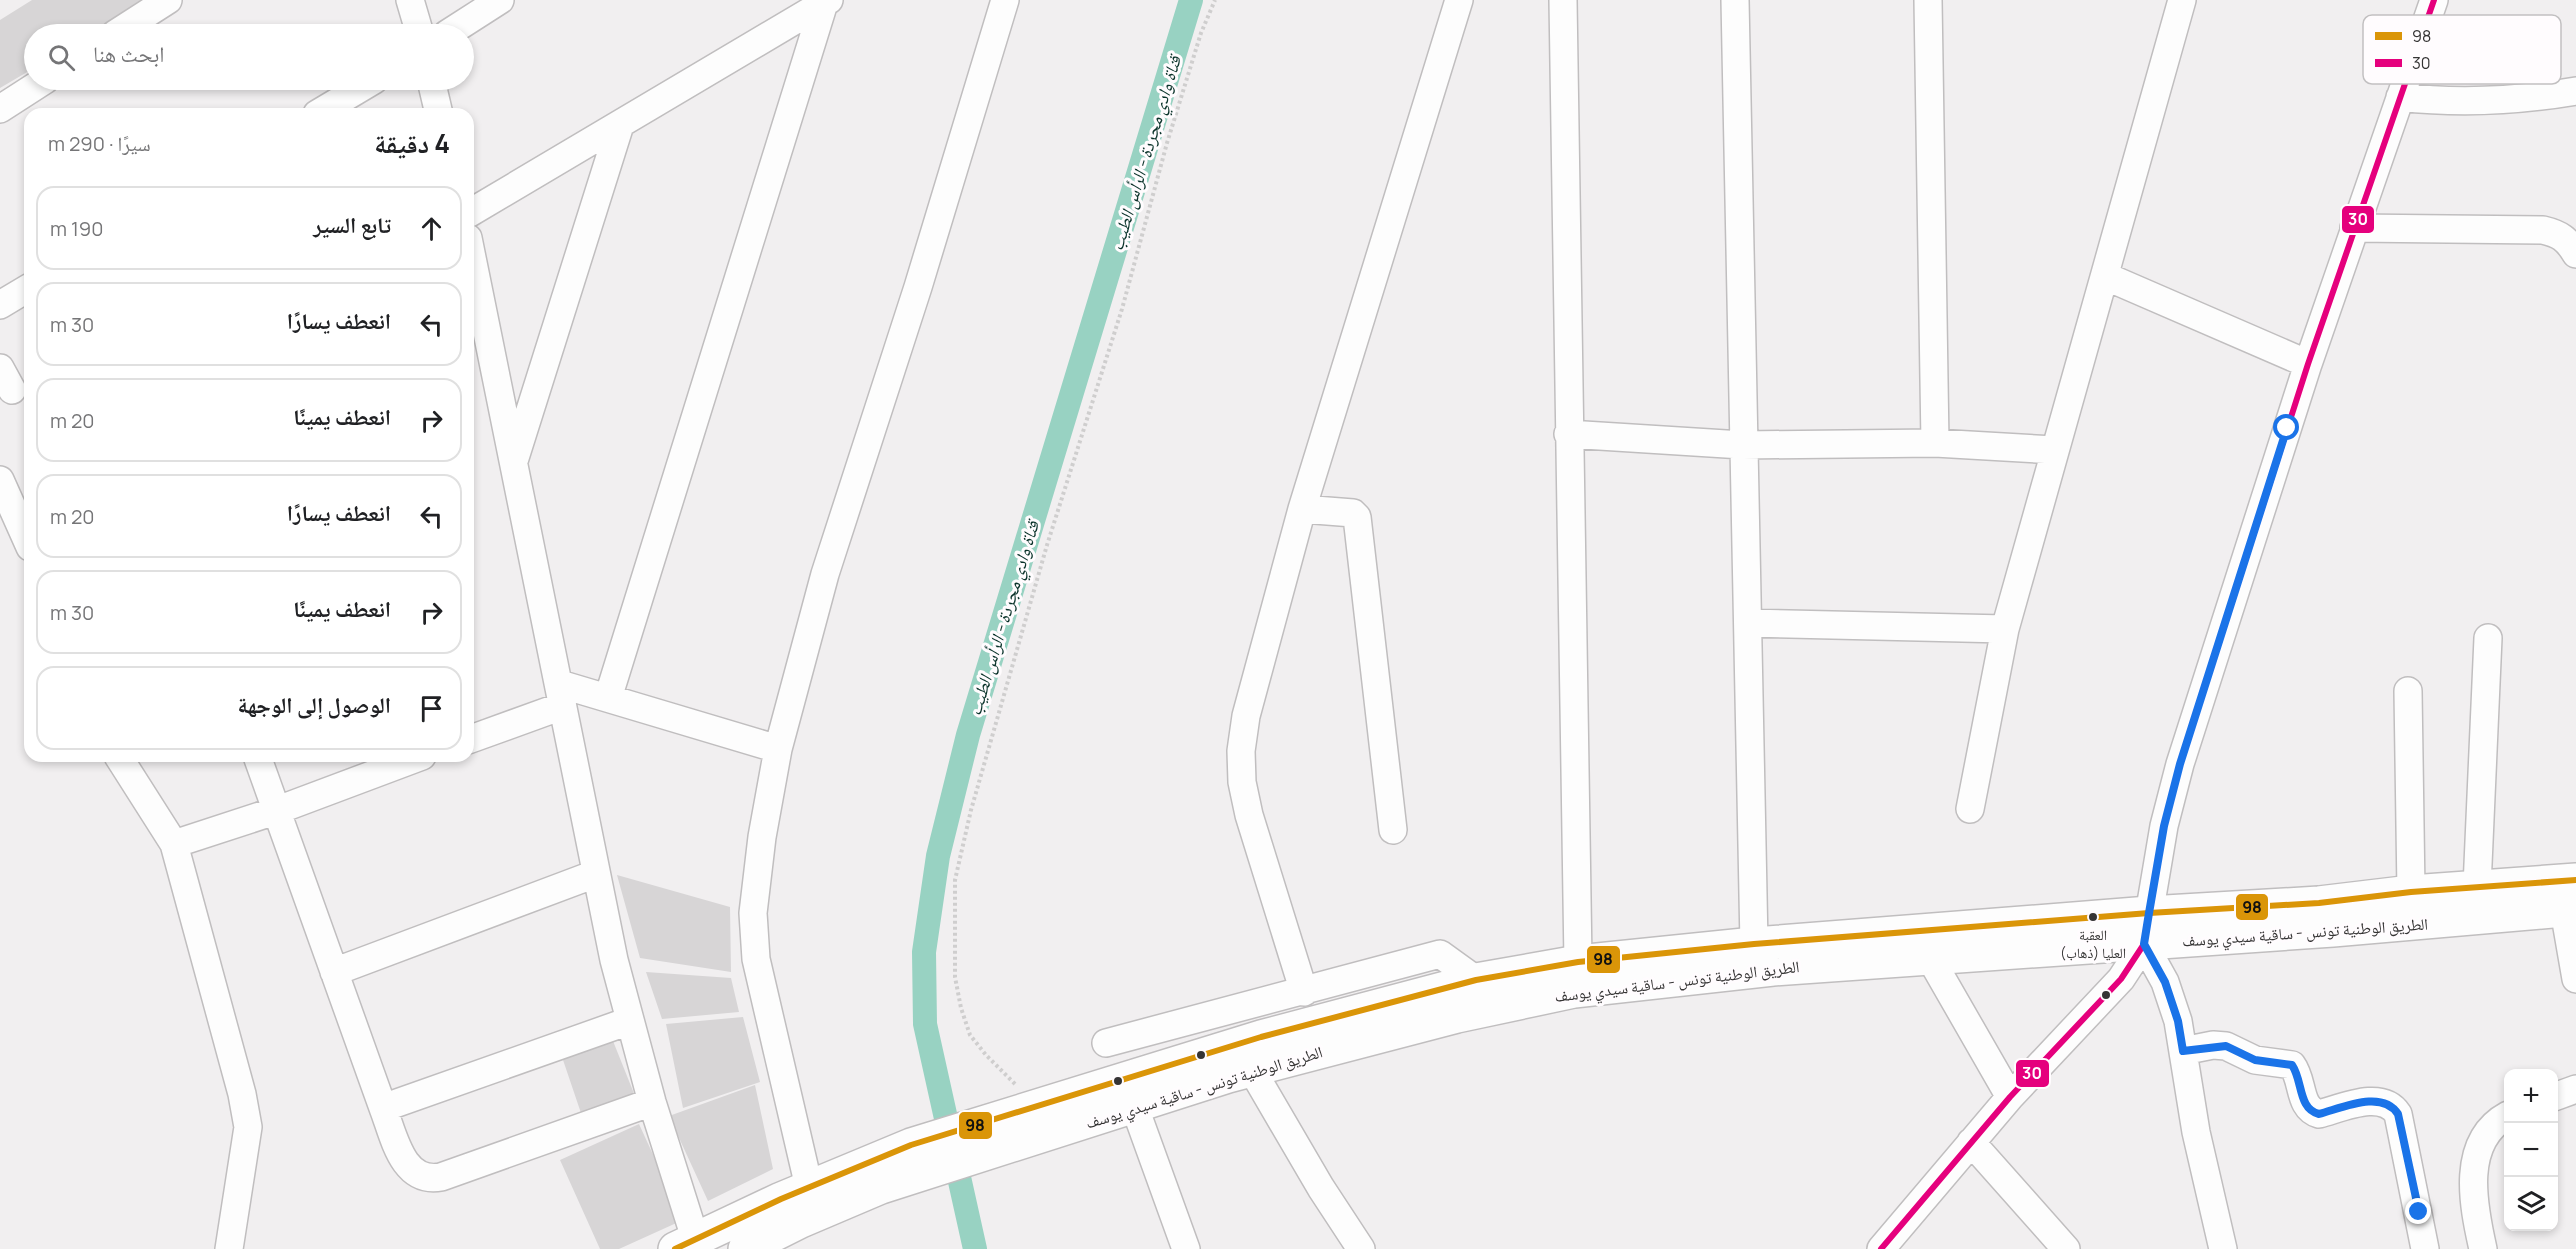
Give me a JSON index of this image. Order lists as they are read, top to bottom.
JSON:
{
  "streets": {
    "highway": ["الطريق الوطنية تونس - ساقية سيدي يوسف"]
  },
  "water": ["قناة وادي مجردة - الرأس الطيب"],
  "places": ["العقبة العليا (ذهاب)"],
  "lines": ["transit line 30", "transit line 98"],
  "legend": ["98", "30"],
  "page": {
    "search": "ابحث هنا",
    "heading": ["4 دقيقة", "سيرًا · 290 m"],
    "list": [
      ["تابع السير", "190 m"],
      ["انعطف يسارًا", "30 m"],
      ["انعطف يمينًا", "20 m"],
      ["انعطف يسارًا", "20 m"],
      ["انعطف يمينًا", "30 m"],
      "الوصول إلى الوجهة"
    ],
    "map_buttons": ["+", "−"]
  }
}
